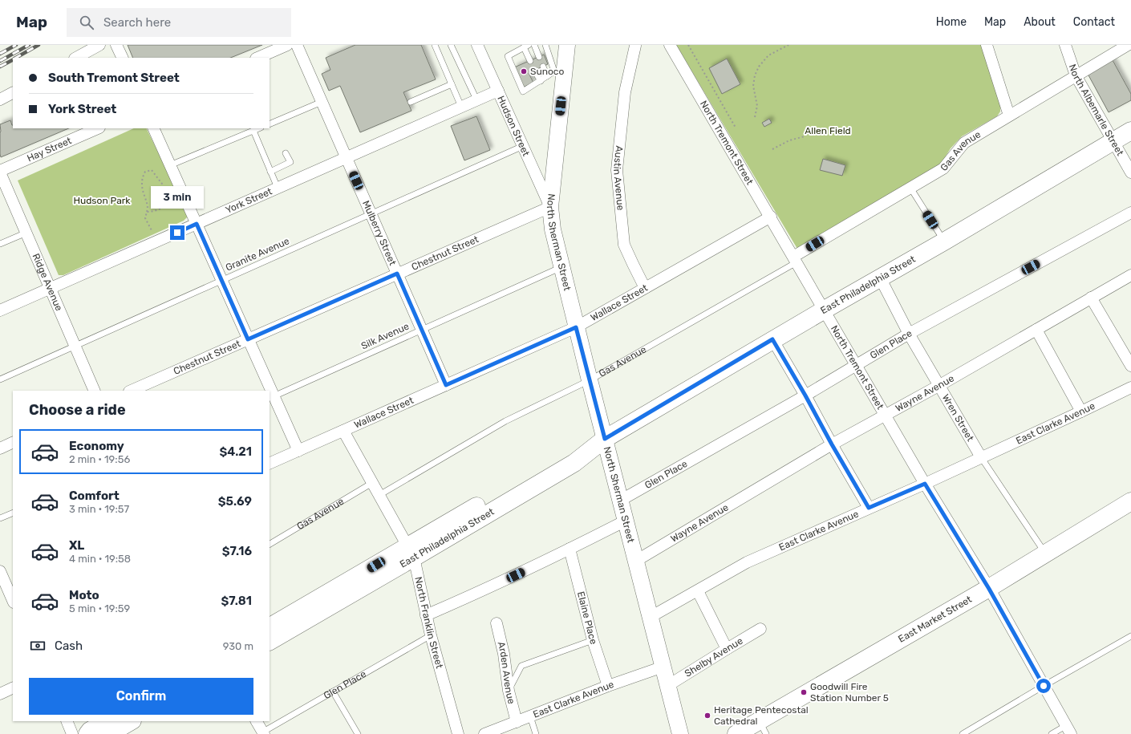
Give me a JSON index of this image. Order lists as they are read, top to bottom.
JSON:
{
  "streets": {
    "main road": ["North Sherman Street", "East Philadelphia Street", "East Market Street"],
    "street": [
      "North Albemarle Street",
      "Hudson Street",
      "North Tremont Street",
      "Hay Street",
      "Gas Avenue",
      "Austin Avenue",
      "York Street",
      "Mulberry Street",
      "Chestnut Street",
      "Ridge Avenue",
      "Wallace Street",
      "Glen Place",
      "Wayne Avenue",
      "Wren Street",
      "East Clarke Avenue",
      "Elaine Place",
      "North Franklin Street",
      "Shelby Avenue",
      "Arden Avenue"
    ],
    "lane": ["Granite Avenue", "Silk Avenue"]
  },
  "crossings": [
    ["North Albemarle Street", "Gas Avenue"],
    ["North Albemarle Street", "East Philadelphia Street"],
    ["Hudson Street", "York Street"],
    ["Hudson Street", "North Sherman Street"],
    ["Hudson Street", "Chestnut Street"],
    ["Hudson Street", "Granite Avenue"],
    ["North Tremont Street", "Gas Avenue"],
    ["North Tremont Street", "East Philadelphia Street"],
    ["North Tremont Street", "Wallace Street"],
    ["North Tremont Street", "Glen Place"],
    ["North Tremont Street", "Wayne Avenue"],
    ["North Tremont Street", "East Clarke Avenue"],
    ["North Tremont Street", "East Market Street"],
    ["Hay Street", "Ridge Avenue"],
    ["Gas Avenue", "North Sherman Street"],
    ["Gas Avenue", "North Franklin Street"],
    ["Austin Avenue", "Wallace Street"],
    ["York Street", "Mulberry Street"],
    ["York Street", "Ridge Avenue"],
    ["Mulberry Street", "Chestnut Street"],
    ["Mulberry Street", "Granite Avenue"],
    ["Mulberry Street", "Wallace Street"],
    ["Mulberry Street", "Silk Avenue"],
    ["North Sherman Street", "Chestnut Street"],
    ["North Sherman Street", "East Philadelphia Street"],
    ["North Sherman Street", "Wallace Street"],
    ["North Sherman Street", "Silk Avenue"],
    ["North Sherman Street", "Glen Place"],
    ["North Sherman Street", "Wayne Avenue"],
    ["North Sherman Street", "East Clarke Avenue"],
    ["North Sherman Street", "Shelby Avenue"],
    ["Granite Avenue", "Ridge Avenue"],
    ["East Philadelphia Street", "Wren Street"],
    ["East Philadelphia Street", "North Franklin Street"],
    ["Wallace Street", "North Franklin Street"],
    ["Glen Place", "Wren Street"],
    ["Glen Place", "North Franklin Street"],
    ["Wayne Avenue", "Wren Street"],
    ["Wren Street", "East Clarke Avenue"],
    ["East Clarke Avenue", "Elaine Place"],
    ["East Clarke Avenue", "Arden Avenue"]
  ],
  "parks": ["Allen Field", "Hudson Park"],
  "places": ["Sunoco", "Goodwill Fire Station Number 5", "Heritage Pentecostal Cathedral"],
  "page": {
    "header": "Map",
    "search": "Search here",
    "nav": [
      "Home",
      "Map",
      "About",
      "Contact"
    ],
    "banner": ["South Tremont Street", "York Street"],
    "bubble": "3 min",
    "heading": "Choose a ride",
    "list": [
      {
        "name": "Economy",
        "note": "2 min · 19:56",
        "value": "$4.21"
      },
      {
        "name": "Comfort",
        "note": "3 min · 19:57",
        "value": "$5.69"
      },
      {
        "name": "XL",
        "note": "4 min · 19:58",
        "value": "$7.16"
      },
      {
        "name": "Moto",
        "note": "5 min · 19:59",
        "value": "$7.81"
      }
    ],
    "pay": ["Cash", "930 m"],
    "buttons": "Confirm"
  }
}
